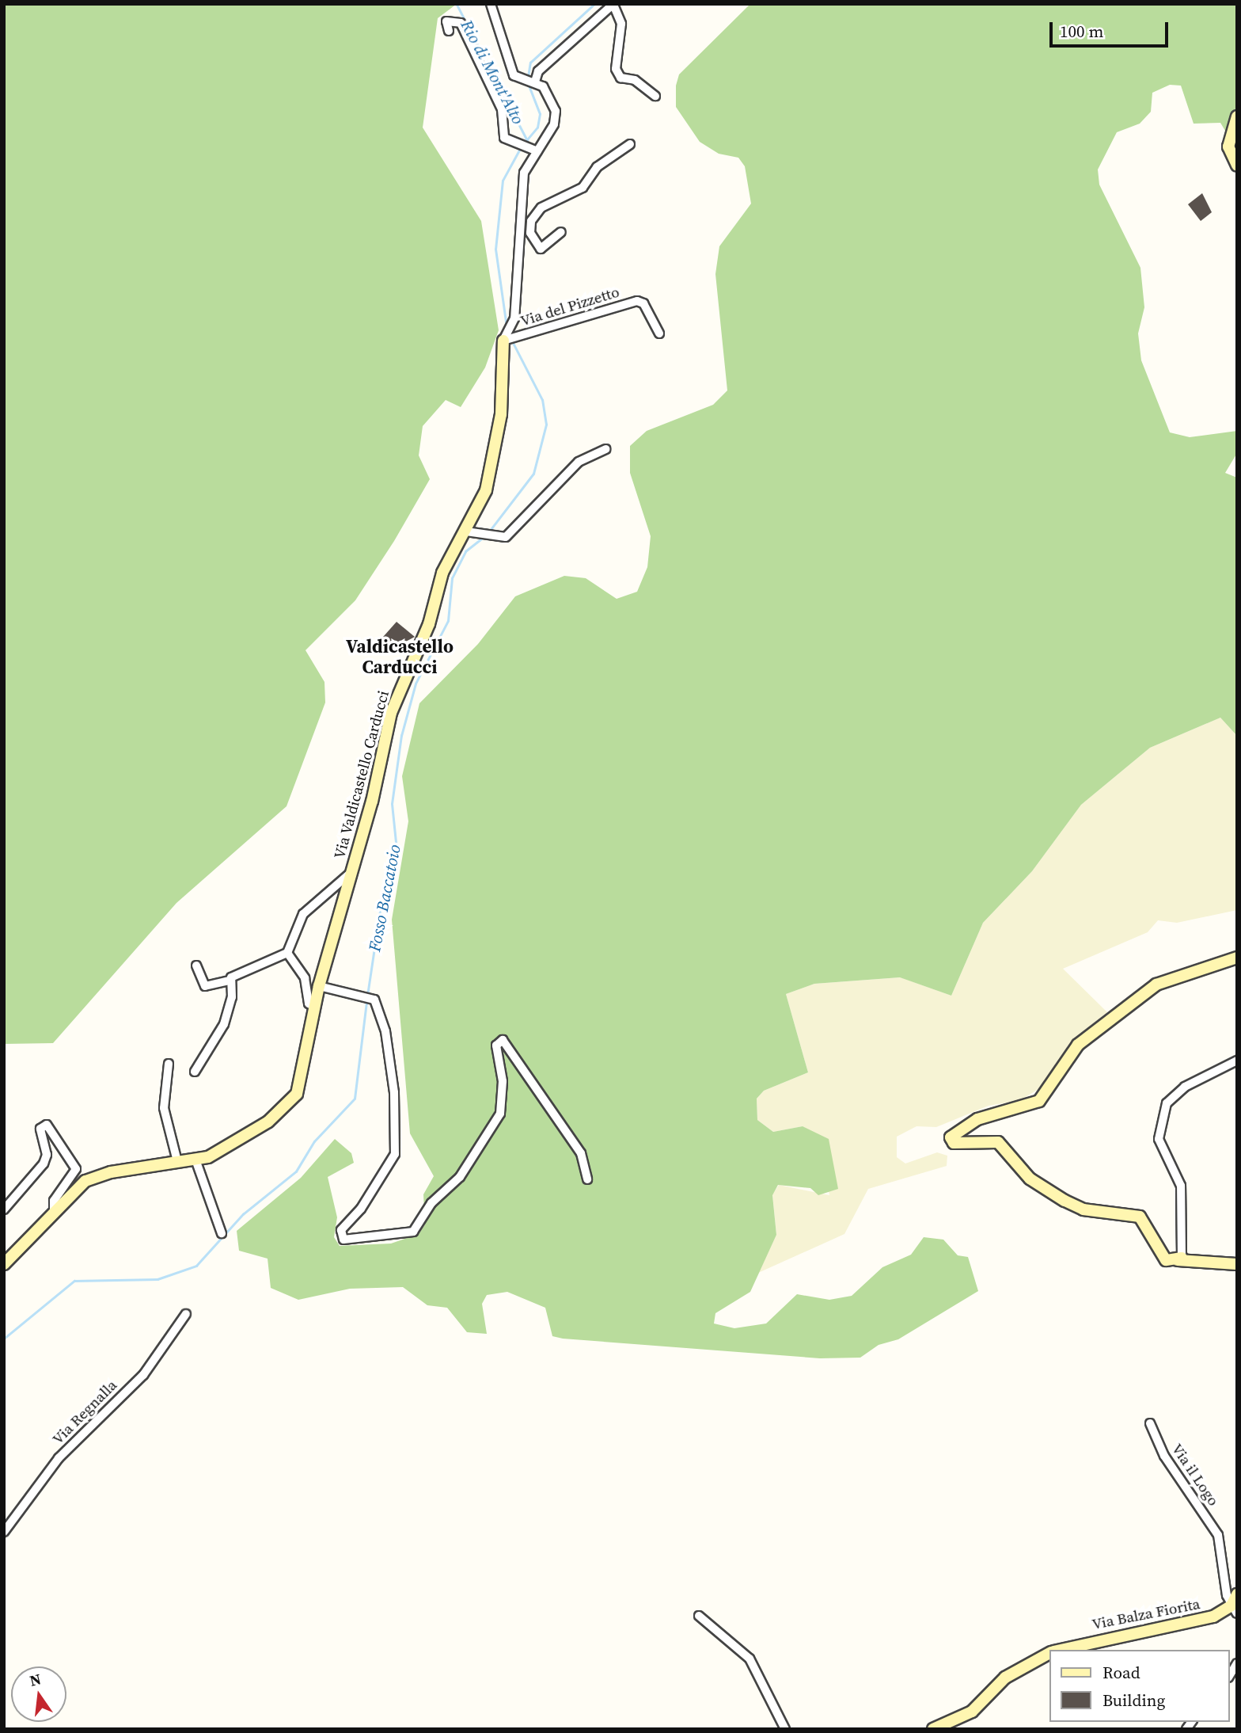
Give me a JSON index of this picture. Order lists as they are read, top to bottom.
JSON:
{
  "streets": {
    "street": [
      "Via del Pizzetto",
      "Via Valdicastello Carducci",
      "Via Regnalla",
      "Via il Logo",
      "Via Balza Fiorita"
    ]
  },
  "crossings": [
    ["Via del Pizzetto", "Via Valdicastello Carducci"],
    ["Via il Logo", "Via Balza Fiorita"]
  ],
  "districts": ["Valdicastello Carducci"],
  "water": ["Rio di Mont'Alto", "Fosso Baccatoio"],
  "legend": ["Road", "Building"],
  "scale_bar": "100 m",
  "north": "top"
}
